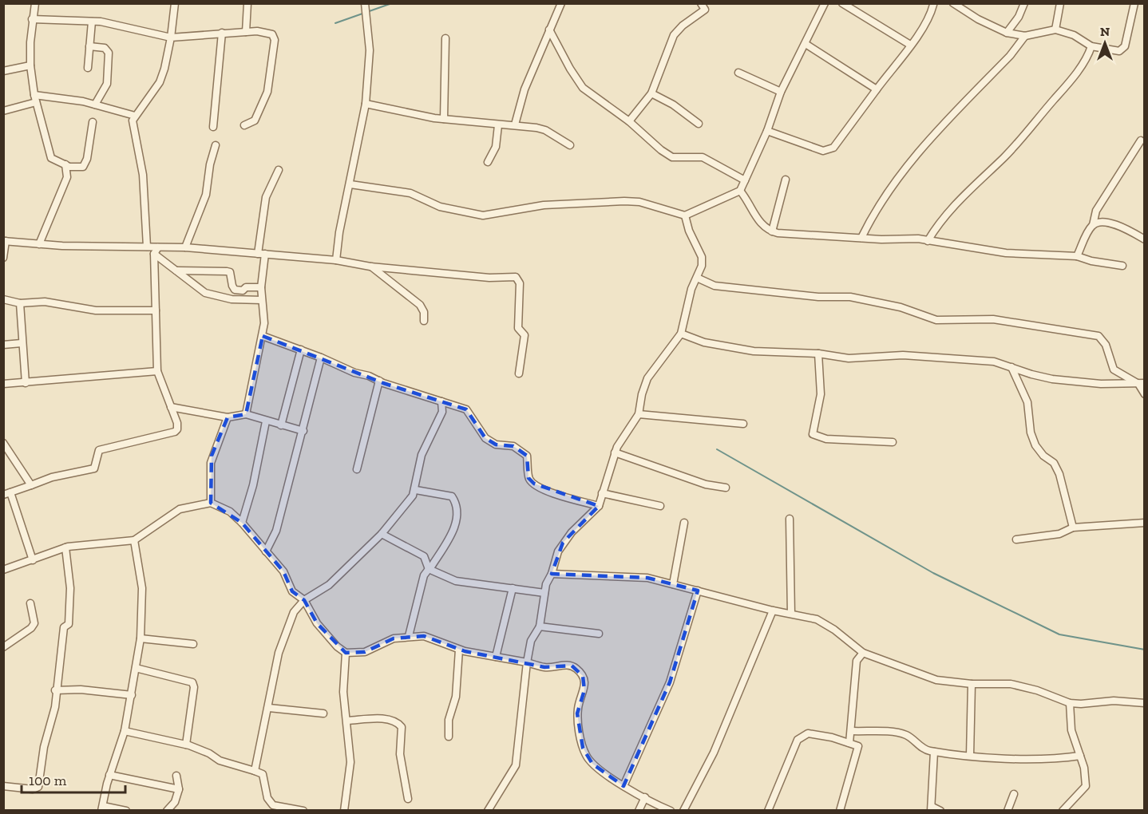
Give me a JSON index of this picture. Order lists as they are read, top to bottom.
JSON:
{
  "scale_bar": "100 m",
  "north": "top"
}
